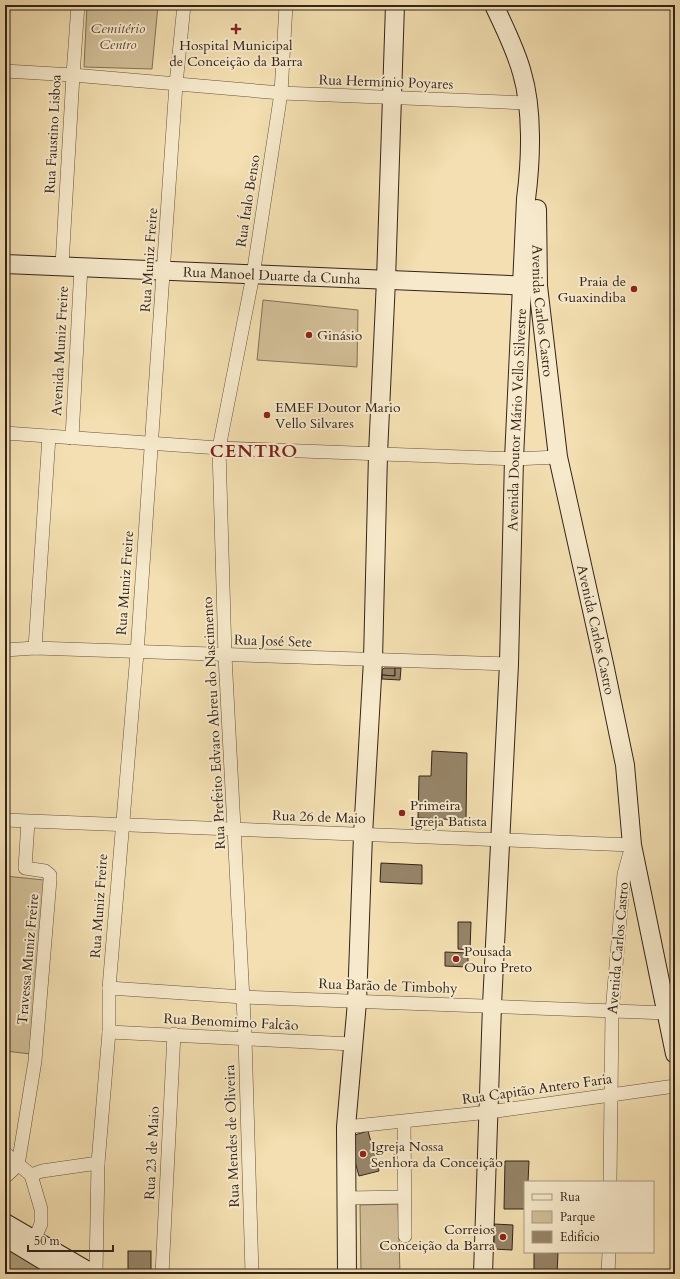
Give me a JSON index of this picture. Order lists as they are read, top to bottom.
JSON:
{
  "streets": {
    "street": [
      "Rua Hermínio Poyares",
      "Rua Faustino Lisboa",
      "Rua Ítalo Benso",
      "Rua Muniz Freire",
      "Rua Manoel Duarte da Cunha",
      "Avenida Carlos Castro",
      "Avenida Muniz Freire",
      "Avenida Doutor Mário Vello Silvestre",
      "Rua José Sete",
      "Rua Prefeito Edvaro Abreu do Nascimento",
      "Rua 26 de Maio",
      "Travessa Muniz Freire",
      "Rua Barão de Timbohy",
      "Rua Benomimo Falcão",
      "Rua Capitão Antero Faria",
      "Rua Mendes de Oliveira",
      "Rua 23 de Maio"
    ]
  },
  "crossings": [
    ["Rua Hermínio Poyares", "Rua Faustino Lisboa"],
    ["Rua Hermínio Poyares", "Rua Ítalo Benso"],
    ["Rua Hermínio Poyares", "Rua Muniz Freire"],
    ["Rua Hermínio Poyares", "Avenida Doutor Mário Vello Silvestre"],
    ["Rua Faustino Lisboa", "Rua Manoel Duarte da Cunha"],
    ["Rua Ítalo Benso", "Rua Manoel Duarte da Cunha"],
    ["Rua Ítalo Benso", "Rua Prefeito Edvaro Abreu do Nascimento"],
    ["Rua Muniz Freire", "Rua Manoel Duarte da Cunha"],
    ["Rua Muniz Freire", "Rua José Sete"],
    ["Rua Muniz Freire", "Rua 26 de Maio"],
    ["Rua Muniz Freire", "Rua Barão de Timbohy"],
    ["Rua Muniz Freire", "Rua Benomimo Falcão"],
    ["Rua Manoel Duarte da Cunha", "Avenida Carlos Castro"],
    ["Rua Manoel Duarte da Cunha", "Avenida Muniz Freire"],
    ["Rua Manoel Duarte da Cunha", "Avenida Doutor Mário Vello Silvestre"],
    ["Avenida Carlos Castro", "Avenida Doutor Mário Vello Silvestre"],
    ["Avenida Carlos Castro", "Rua 26 de Maio"],
    ["Avenida Carlos Castro", "Rua Barão de Timbohy"],
    ["Avenida Carlos Castro", "Rua Capitão Antero Faria"],
    ["Avenida Doutor Mário Vello Silvestre", "Rua José Sete"],
    ["Avenida Doutor Mário Vello Silvestre", "Rua 26 de Maio"],
    ["Avenida Doutor Mário Vello Silvestre", "Rua Barão de Timbohy"],
    ["Avenida Doutor Mário Vello Silvestre", "Rua Capitão Antero Faria"],
    ["Rua José Sete", "Rua Prefeito Edvaro Abreu do Nascimento"],
    ["Rua Prefeito Edvaro Abreu do Nascimento", "Rua 26 de Maio"],
    ["Rua Prefeito Edvaro Abreu do Nascimento", "Rua Barão de Timbohy"],
    ["Rua Prefeito Edvaro Abreu do Nascimento", "Rua Mendes de Oliveira"],
    ["Rua 26 de Maio", "Travessa Muniz Freire"],
    ["Rua Barão de Timbohy", "Rua Mendes de Oliveira"],
    ["Rua Benomimo Falcão", "Rua Mendes de Oliveira"],
    ["Rua Benomimo Falcão", "Rua 23 de Maio"]
  ],
  "districts": ["CENTRO"],
  "parks": ["Cemitério Centro"],
  "places": {
    "health": ["Hospital Municipal de Conceição da Barra"],
    "other": [
      "Praia de Guaxindiba",
      "Ginásio",
      "EMEF Doutor Mario Vello Silvares",
      "Primeira Igreja Batista",
      "Pousada Ouro Preto",
      "Igreja Nossa Senhora da Conceição",
      "Correios Conceição da Barra"
    ]
  },
  "legend": ["Rua", "Parque", "Edifício"],
  "scale_bar": "50 m"
}
